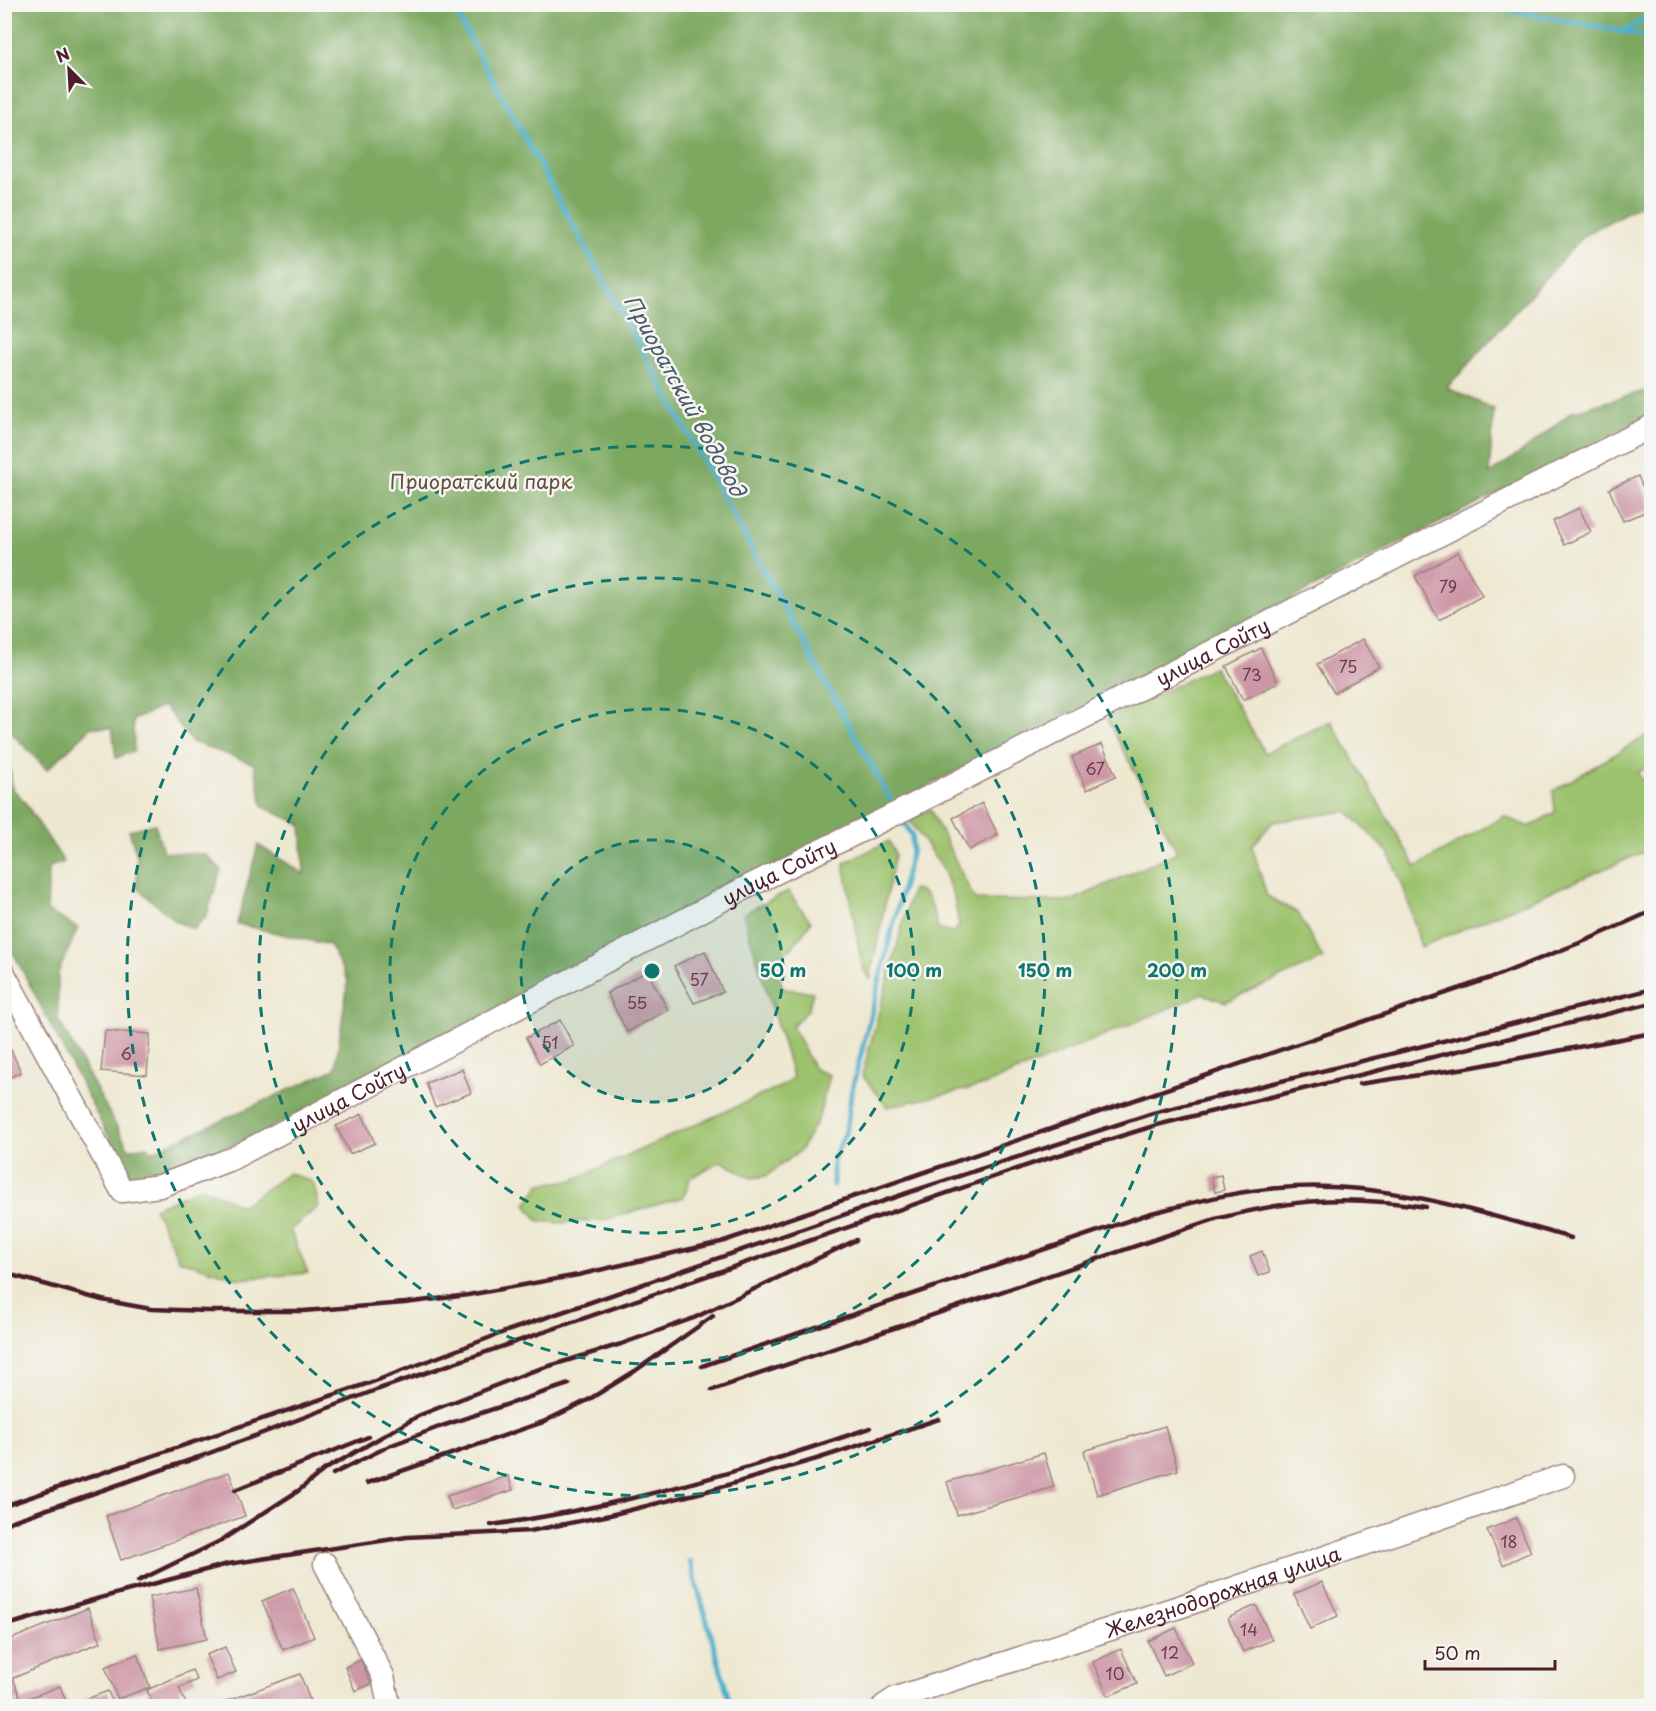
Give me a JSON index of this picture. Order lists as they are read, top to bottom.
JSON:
{
  "streets": {
    "street": ["улица Сойту", "Железнодорожная улица"]
  },
  "water": ["Приоратский водовод"],
  "parks": ["Приоратский парк"],
  "house_numbers": [
    "79",
    "75",
    "73",
    "67",
    "57",
    "55",
    "51",
    "6",
    "18",
    "14",
    "12",
    "10"
  ],
  "scale_bar": "50 m",
  "north": "top left",
  "rings": [
    "50 m",
    "100 m",
    "150 m",
    "200 m"
  ]
}
